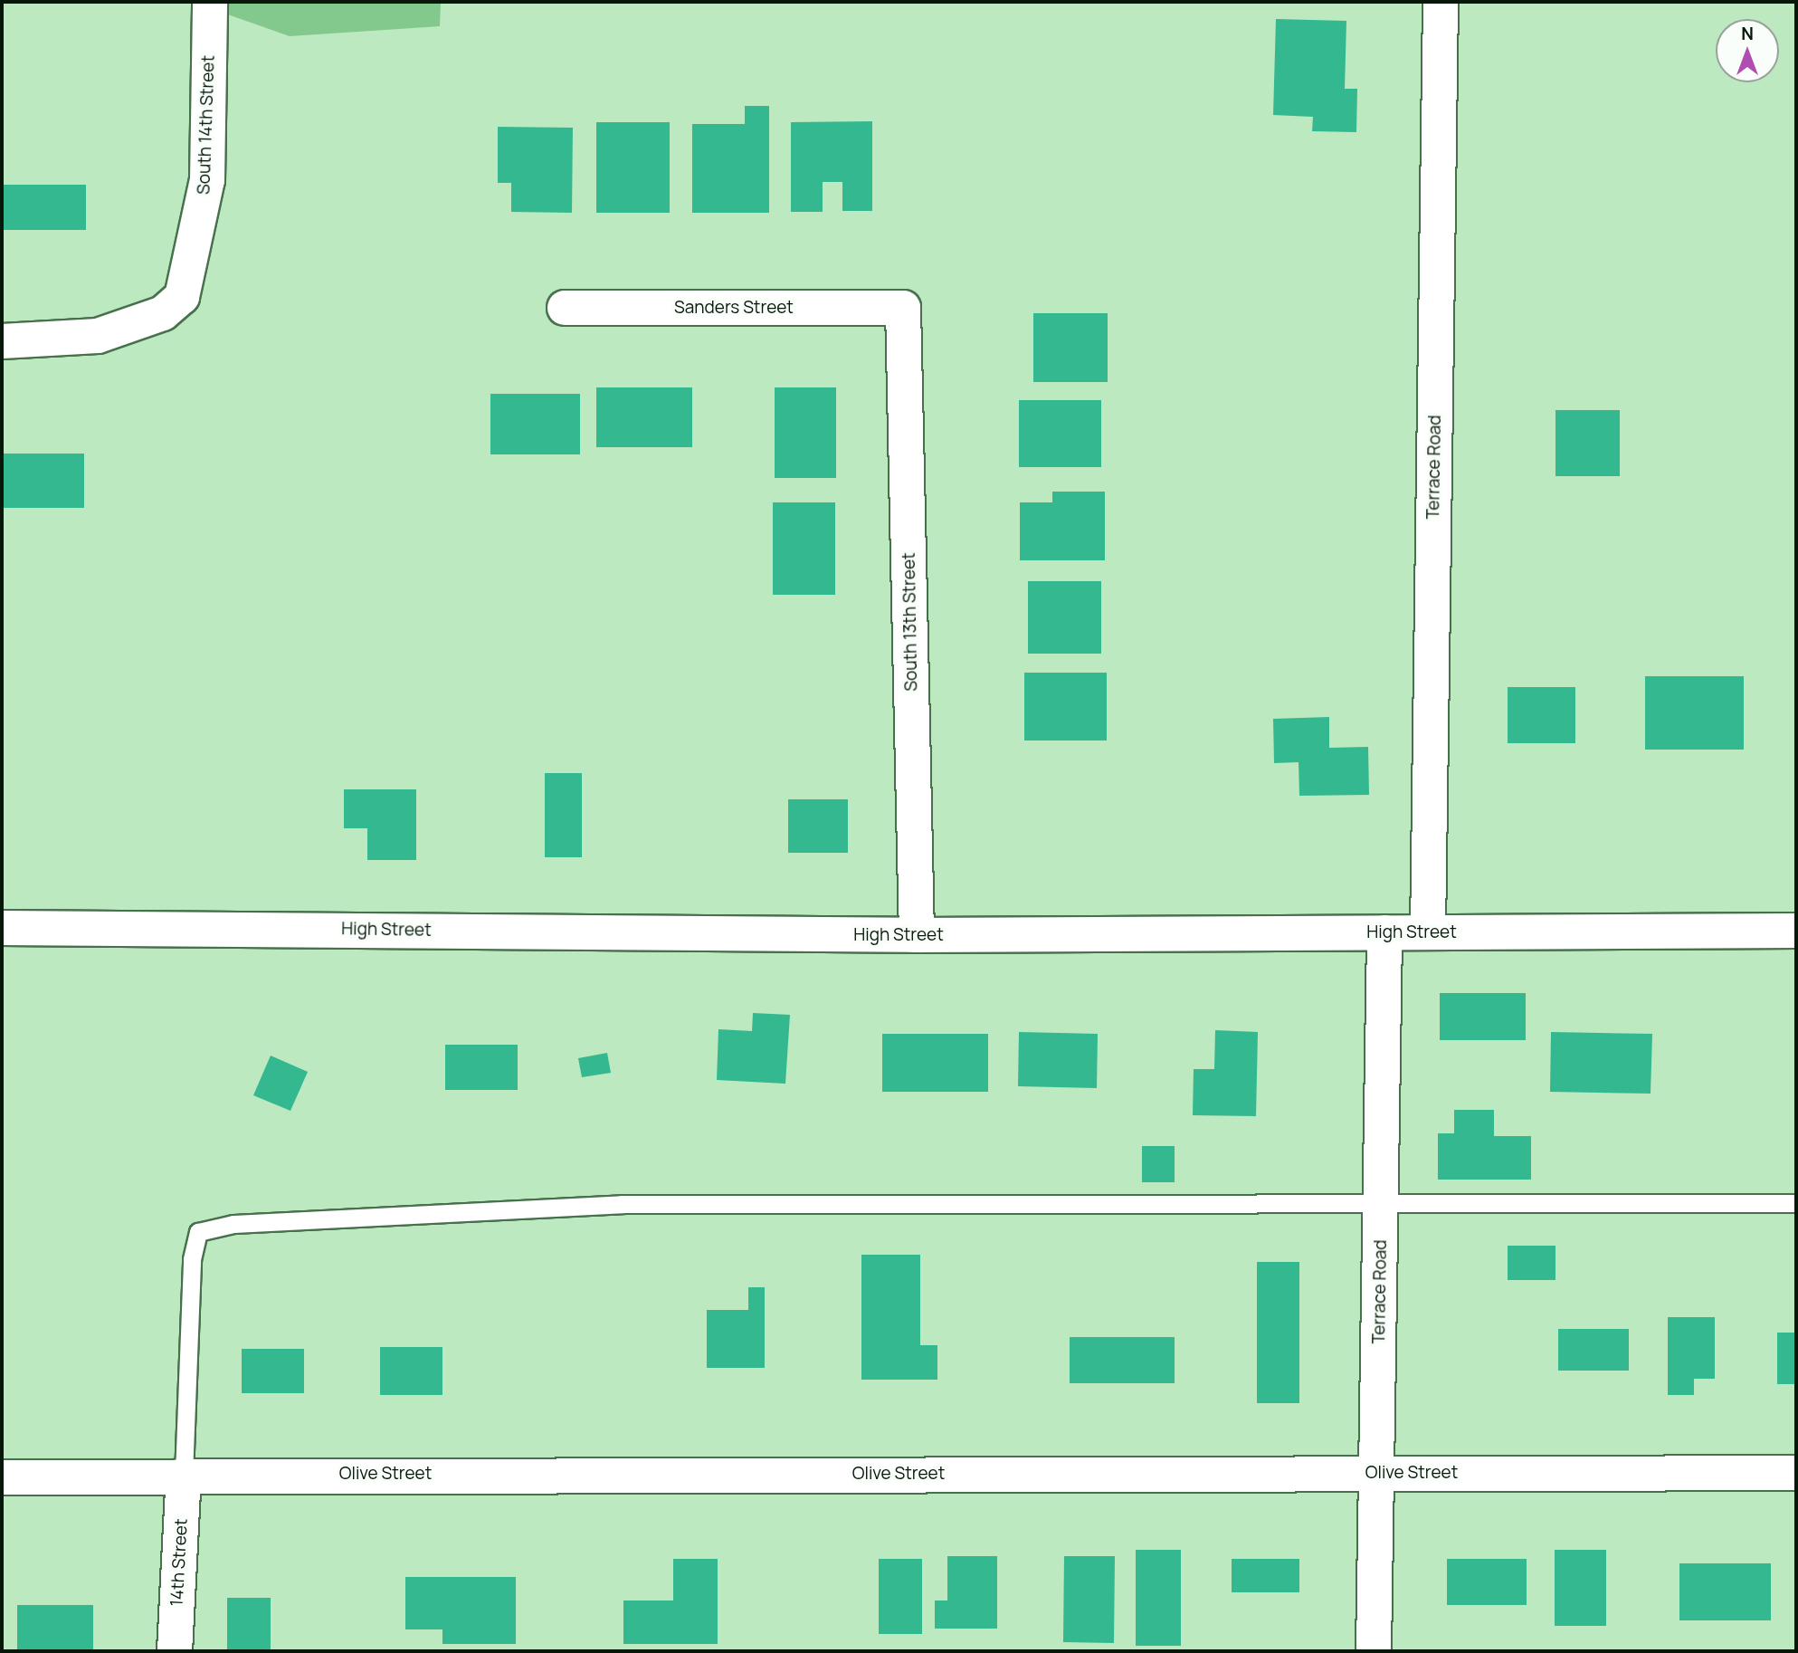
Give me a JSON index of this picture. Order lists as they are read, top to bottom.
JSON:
{
  "streets": {
    "street": [
      "South 14th Street",
      "Sanders Street",
      "Terrace Road",
      "South 13th Street",
      "High Street",
      "Olive Street",
      "14th Street"
    ]
  },
  "crossings": [
    ["Sanders Street", "South 13th Street"],
    ["Terrace Road", "High Street"],
    ["Terrace Road", "Olive Street"],
    ["South 13th Street", "High Street"],
    ["Olive Street", "14th Street"]
  ],
  "north": "top"
}
